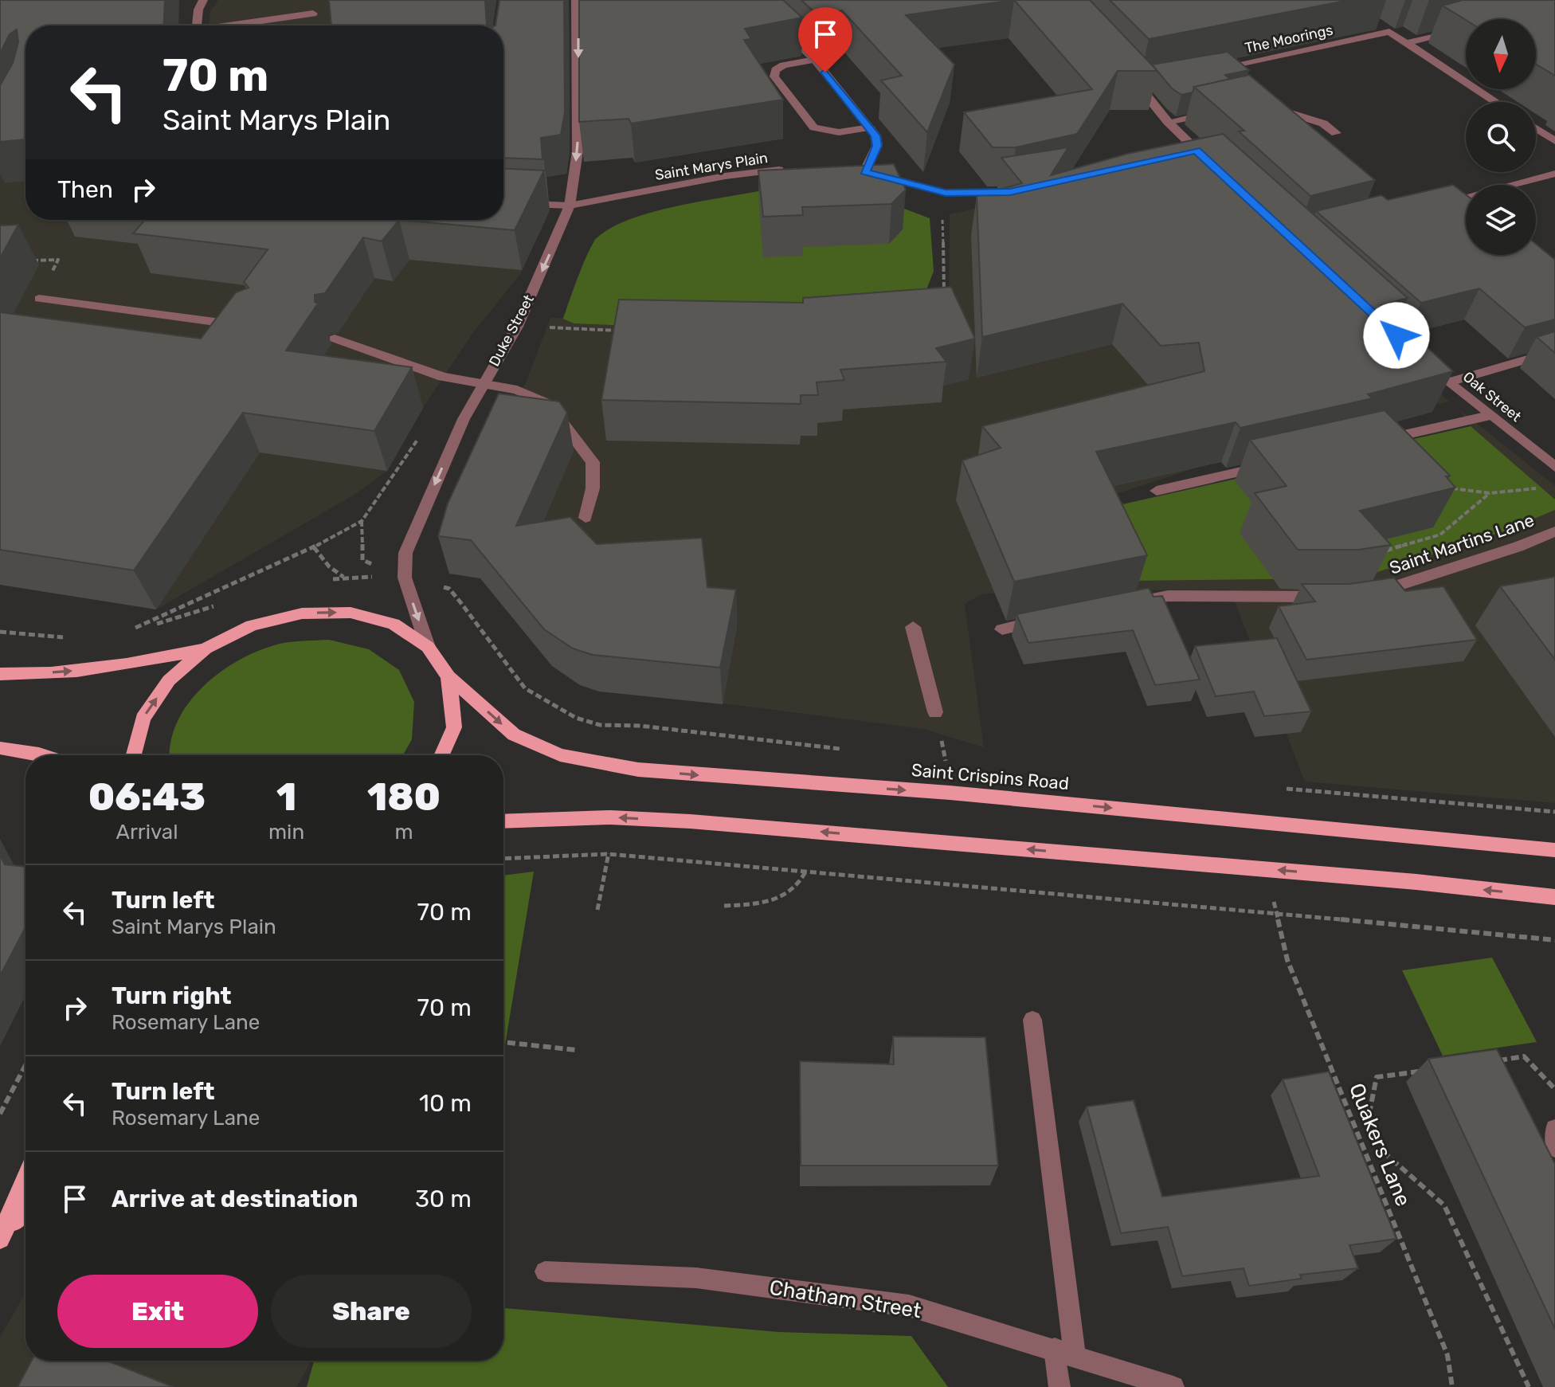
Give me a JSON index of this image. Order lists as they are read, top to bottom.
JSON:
{
  "streets": {
    "main road": ["Saint Crispins Road"],
    "street": [
      "The Moorings",
      "Saint Marys Plain",
      "Duke Street",
      "Oak Street",
      "Saint Martins Lane",
      "Chatham Street"
    ],
    "path": ["Quakers Lane"]
  },
  "crossings": [
    ["Saint Marys Plain", "Duke Street"],
    ["Duke Street", "Saint Crispins Road"]
  ],
  "one_way": ["Duke Street"],
  "north": "bottom",
  "page": {
    "turn": ["70 m", "Saint Marys Plain"],
    "then": "Then",
    "eta": [
      "06:43",
      "Arrival",
      "1",
      "min",
      "180",
      "m"
    ],
    "list": [
      {
        "name": "Turn left",
        "note": "Saint Marys Plain",
        "value": "70 m"
      },
      {
        "name": "Turn right",
        "note": "Rosemary Lane",
        "value": "70 m"
      },
      {
        "name": "Turn left",
        "note": "Rosemary Lane",
        "value": "10 m"
      },
      {
        "name": "Arrive at destination",
        "value": "30 m"
      }
    ],
    "buttons": ["Exit", "Share"]
  }
}
